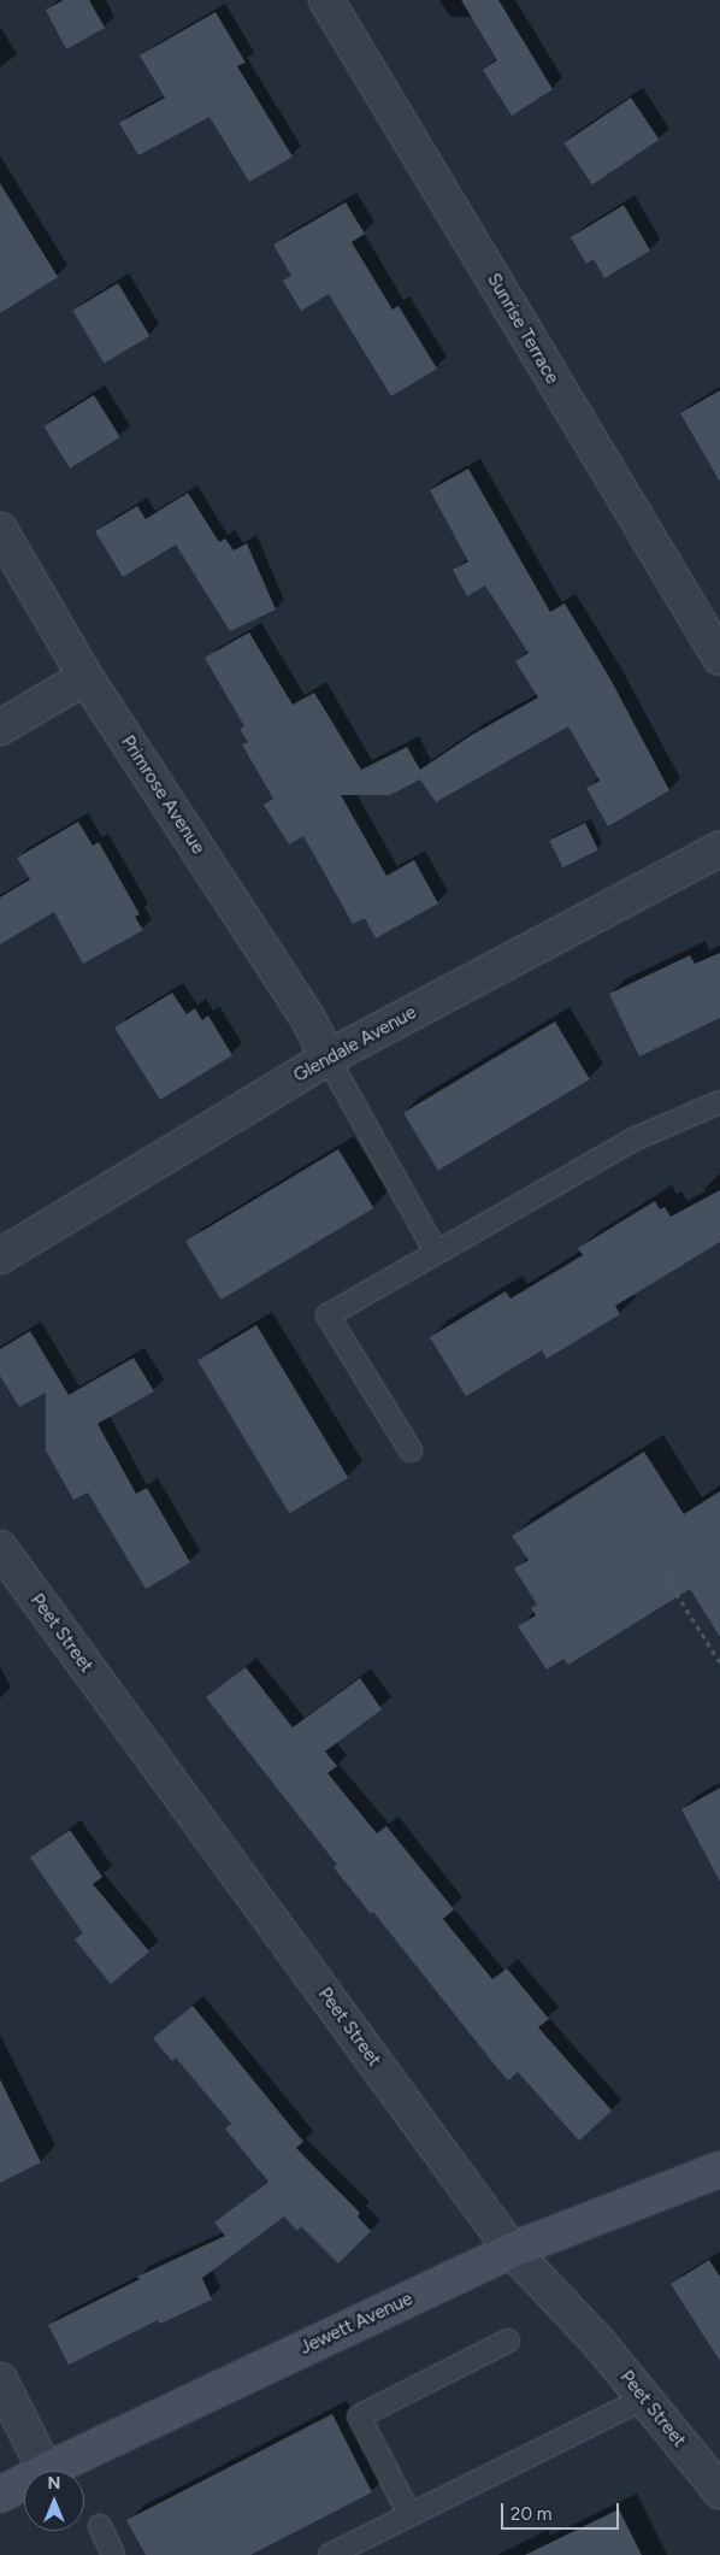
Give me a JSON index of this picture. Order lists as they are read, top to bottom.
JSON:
{
  "streets": {
    "main road": ["Jewett Avenue"],
    "street": [
      "Sunrise Terrace",
      "Primrose Avenue",
      "Glendale Avenue",
      "Peet Street"
    ]
  },
  "crossings": [
    ["Primrose Avenue", "Glendale Avenue"],
    ["Peet Street", "Jewett Avenue"]
  ],
  "scale_bar": "20 m",
  "north": "top"
}
